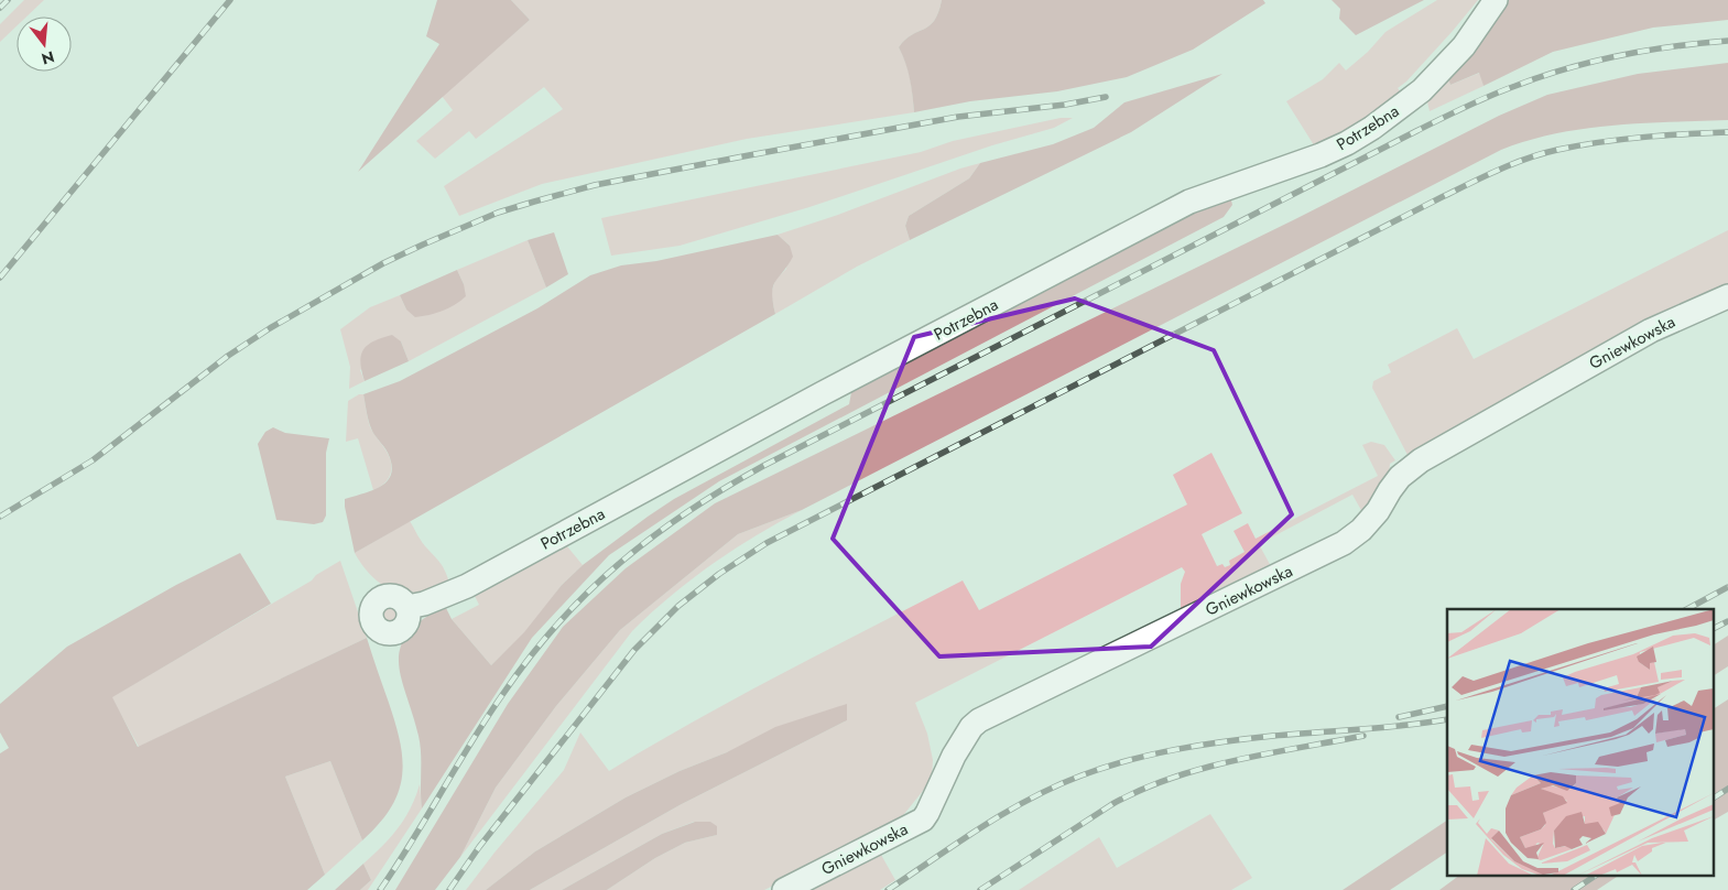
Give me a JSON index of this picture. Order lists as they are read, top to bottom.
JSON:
{
  "streets": {
    "street": ["Potrzebna", "Gniewkowska"]
  },
  "north": "bottom"
}
